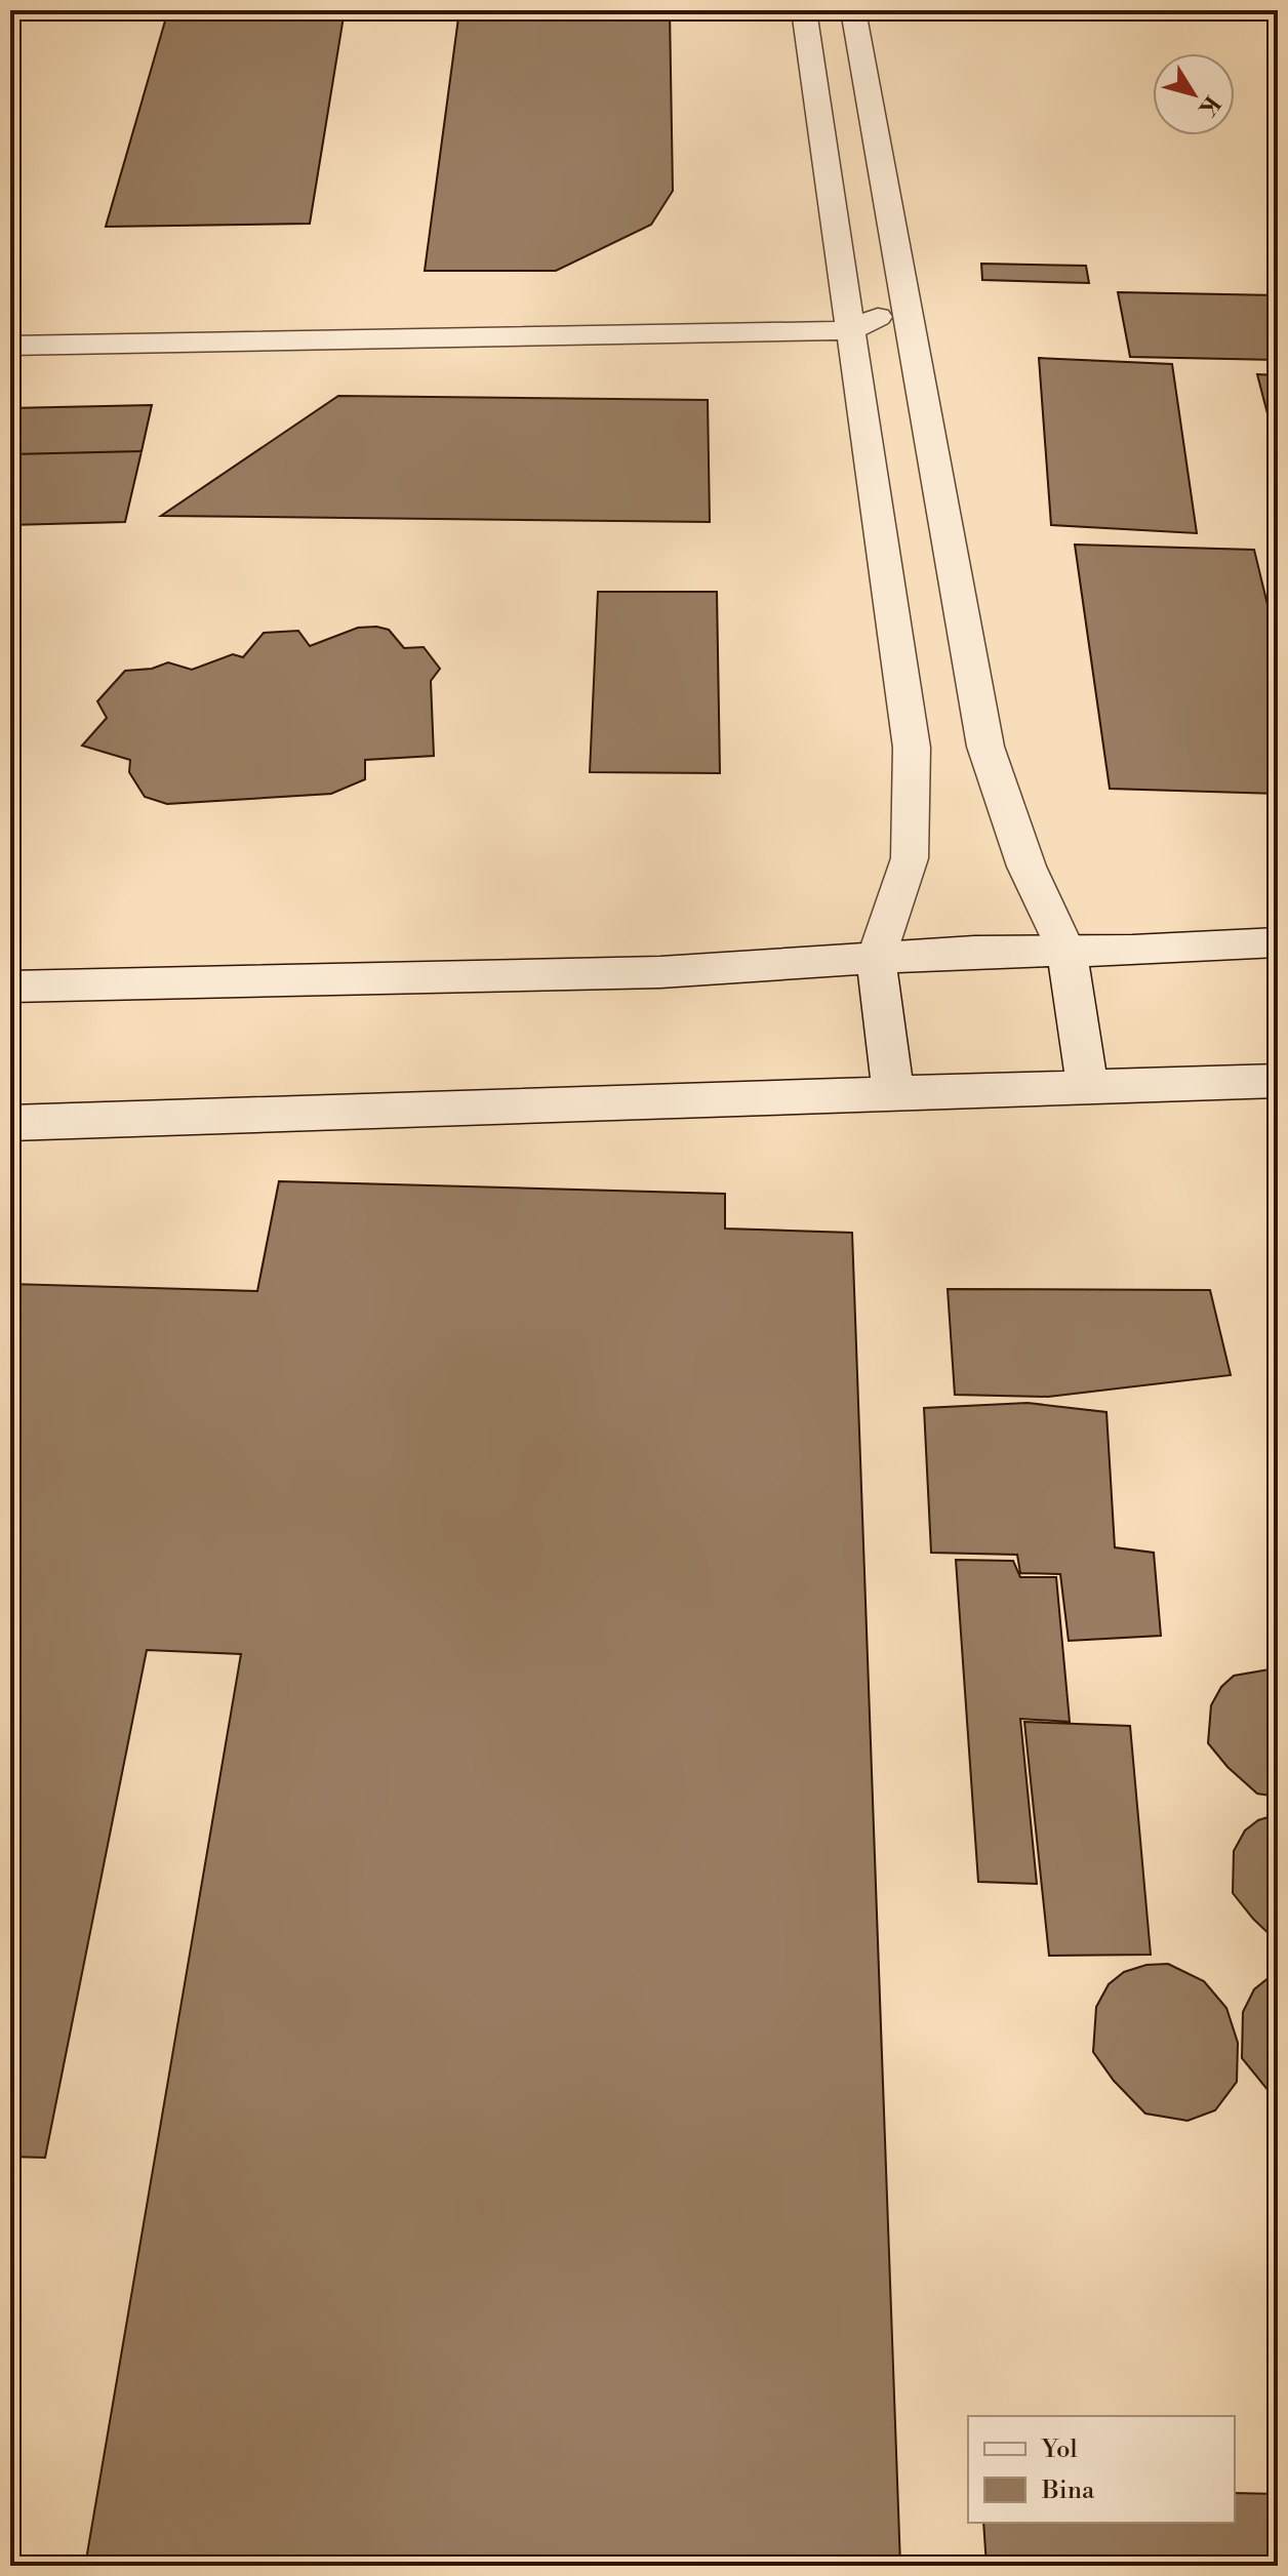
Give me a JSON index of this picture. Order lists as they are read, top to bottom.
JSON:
{
  "legend": ["Yol", "Bina"],
  "north": "bottom right"
}
